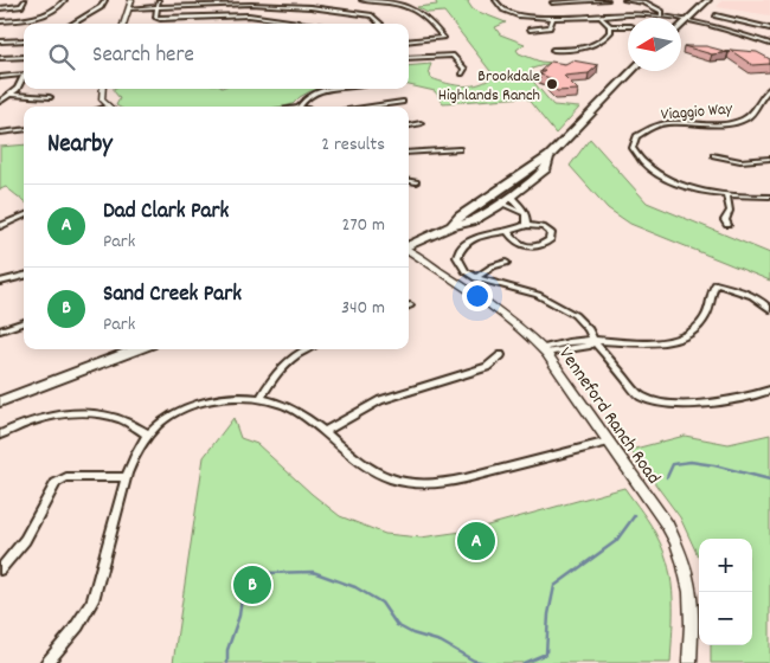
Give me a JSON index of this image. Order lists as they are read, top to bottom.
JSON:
{
  "streets": {
    "street": ["Viaggio Way", "Venneford Ranch Road"]
  },
  "places": ["Brookdale Highlands Ranch"],
  "north": "left",
  "page": {
    "search": "Search here",
    "heading": ["Nearby", "2 results"],
    "list": [
      {
        "mark": "A",
        "name": "Dad Clark Park",
        "note": "Park",
        "value": "270 m"
      },
      {
        "mark": "B",
        "name": "Sand Creek Park",
        "note": "Park",
        "value": "340 m"
      }
    ],
    "pins": ["A", "B"],
    "map_buttons": ["+", "−"]
  }
}
